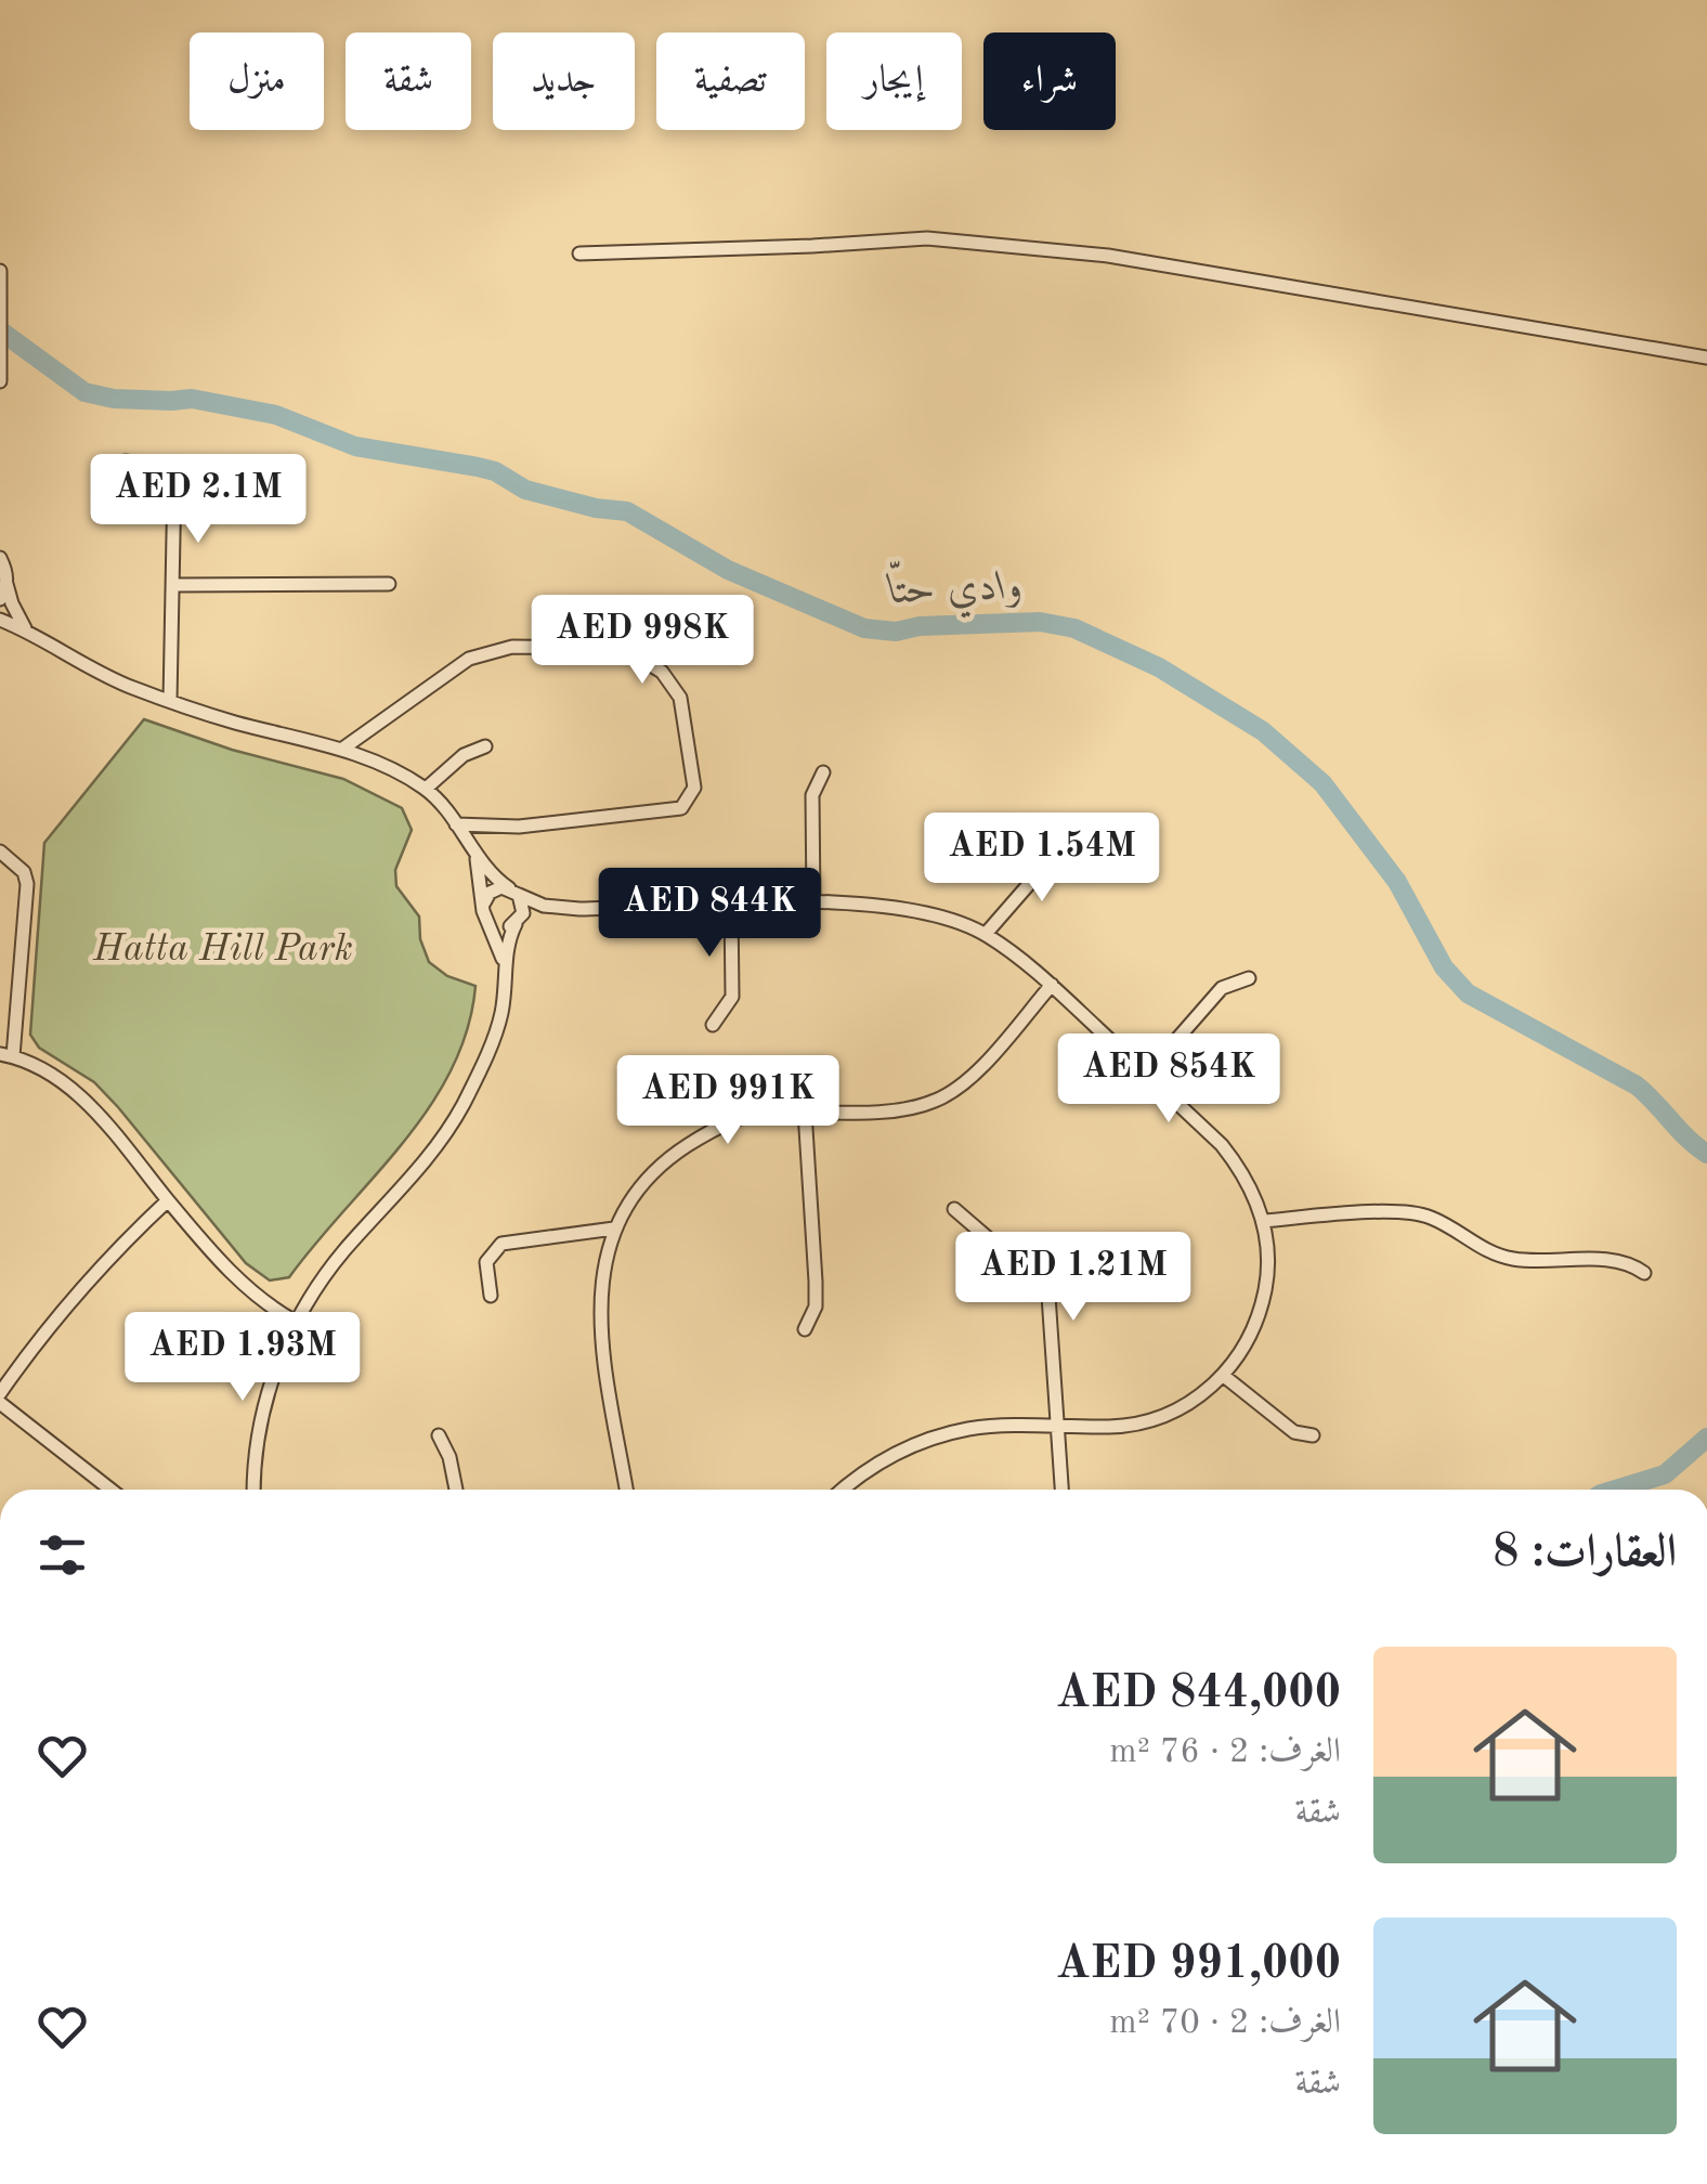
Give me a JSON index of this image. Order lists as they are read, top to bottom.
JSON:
{
  "water": ["وادي حتّا"],
  "parks": ["Hatta Hill Park"],
  "page": {
    "chip": [
      "شراء",
      "إيجار",
      "تصفية",
      "جديد",
      "شقة",
      "منزل"
    ],
    "price": [
      "AED 2.1M",
      "AED 998K",
      "AED 1.54M",
      "AED 844K",
      "AED 854K",
      "AED 991K",
      "AED 1.21M",
      "AED 1.93M"
    ],
    "heading": "العقارات: 8",
    "list": [
      {
        "name": "AED 844,000",
        "note": "الغرف: 2 · 76 m² · شقة"
      },
      {
        "name": "AED 991,000",
        "note": "الغرف: 2 · 70 m² · شقة"
      }
    ]
  }
}
